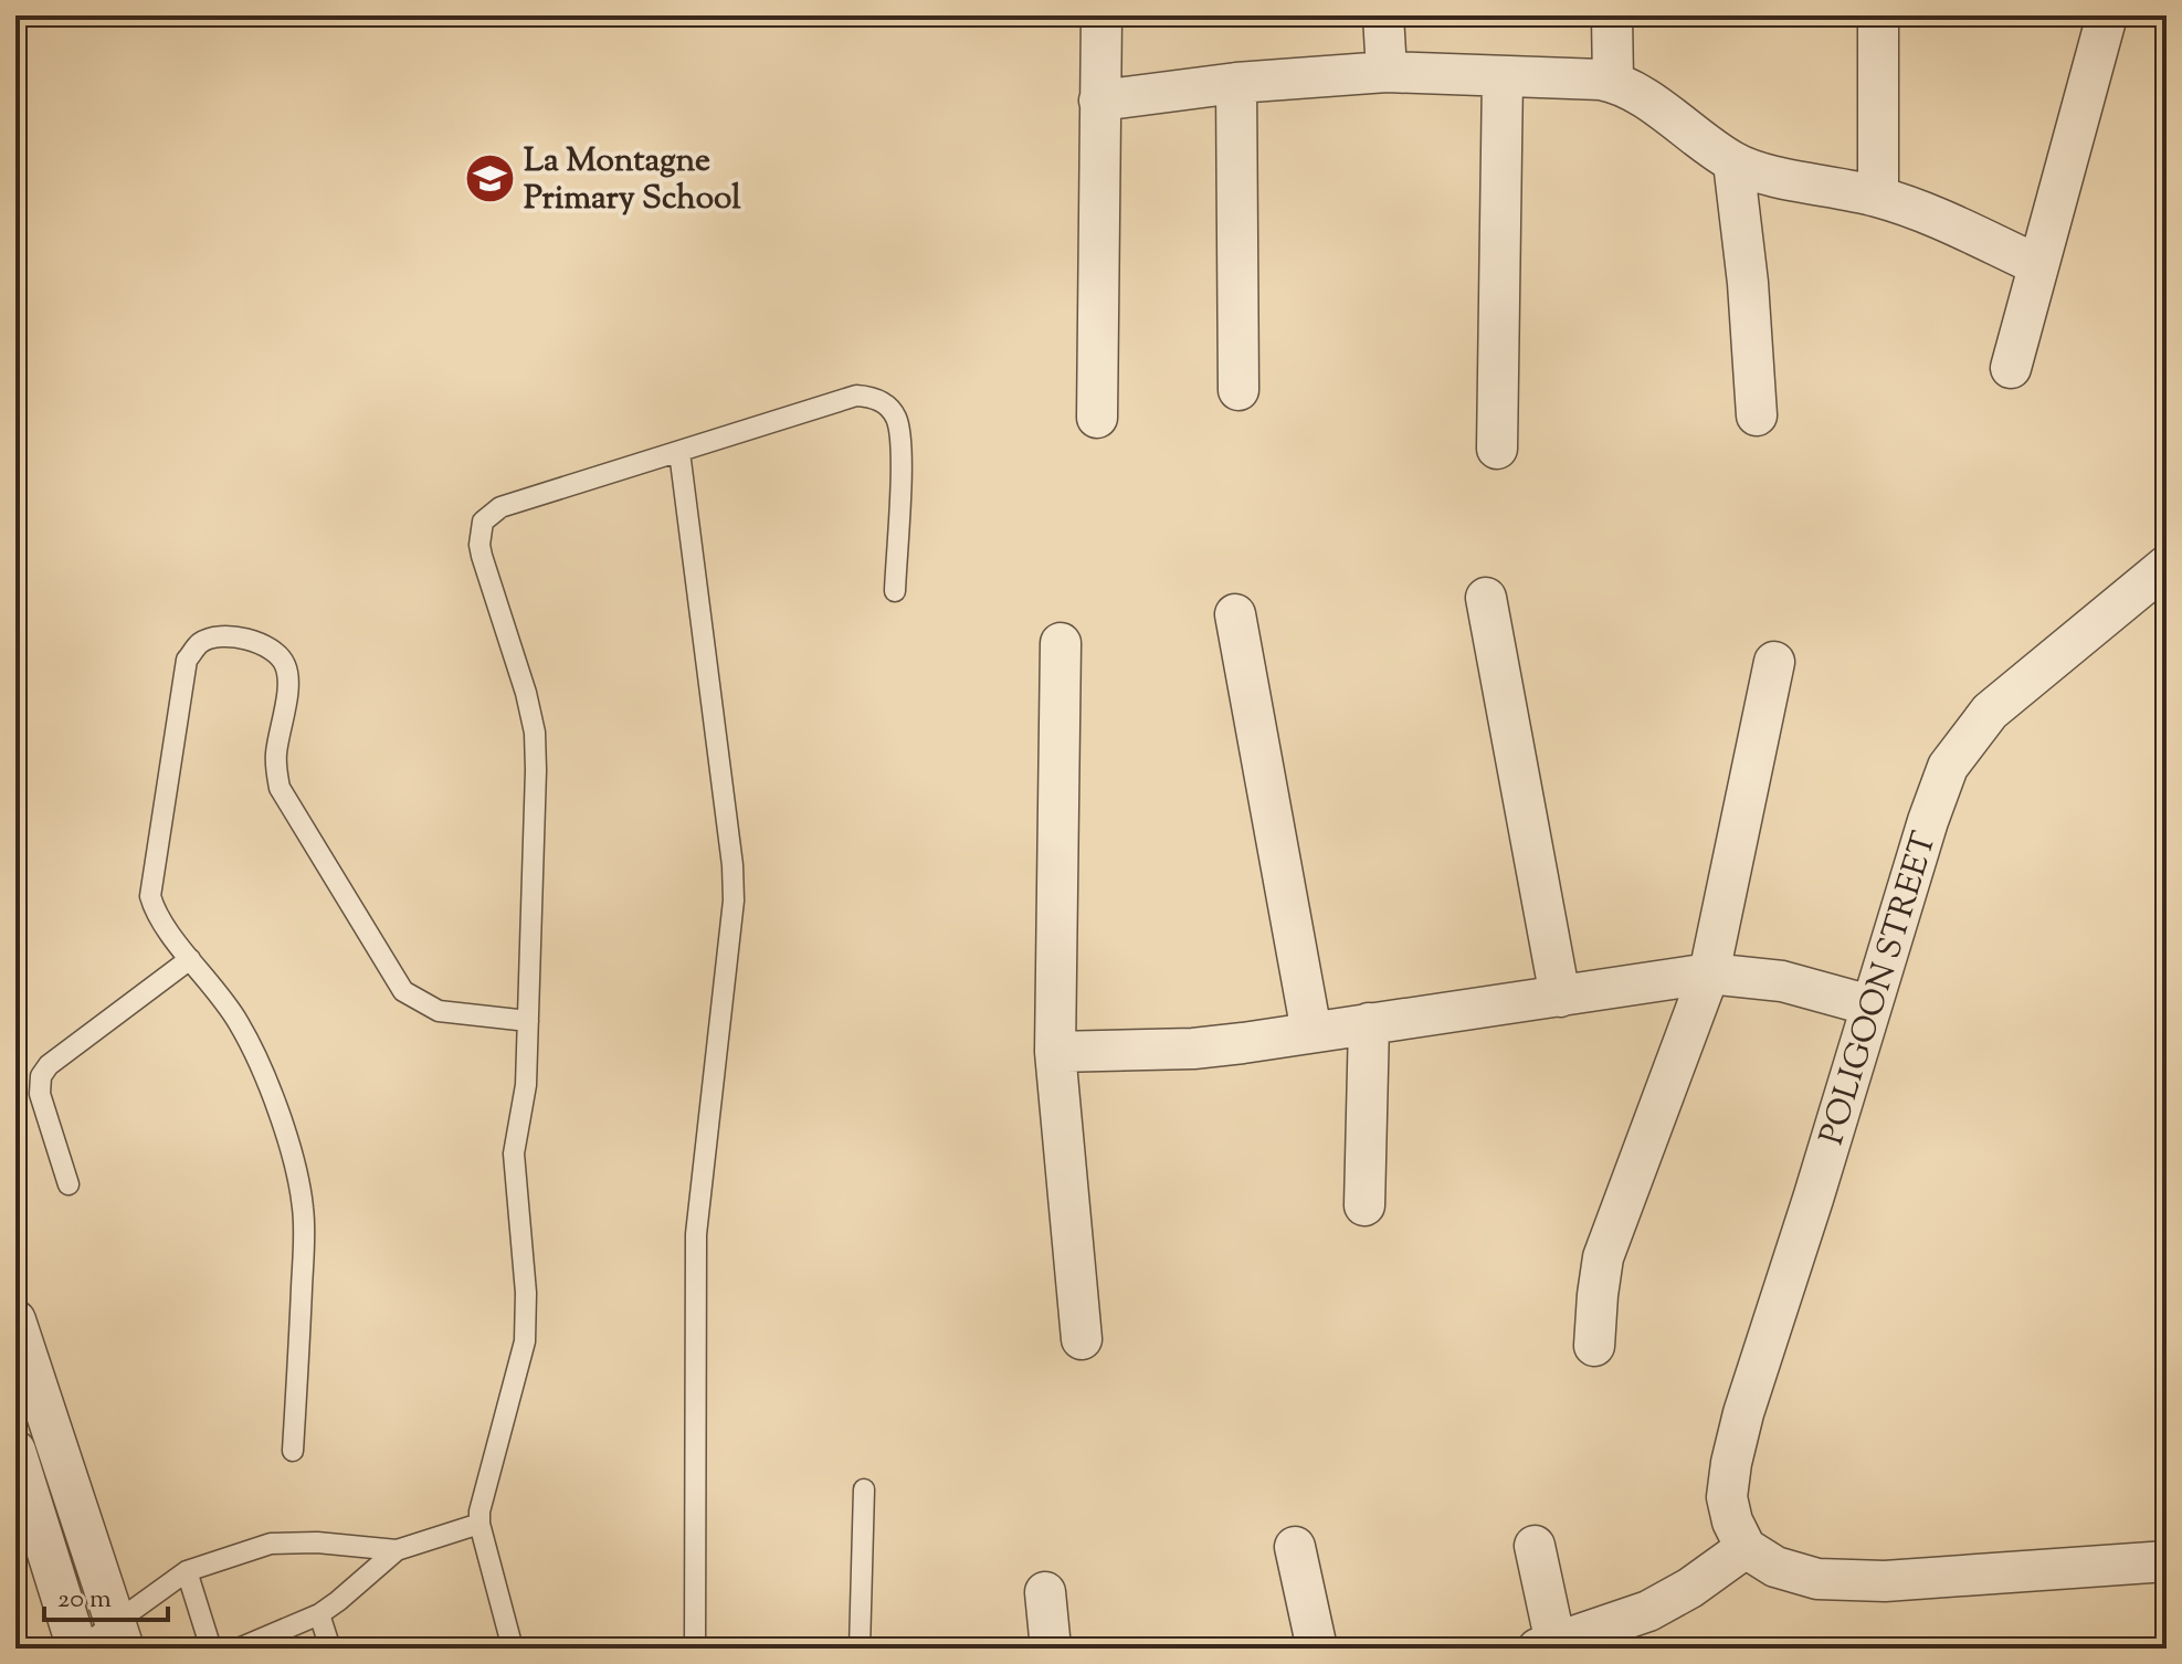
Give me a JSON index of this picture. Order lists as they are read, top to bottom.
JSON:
{
  "streets": {
    "street": ["POLIGOON STREET"]
  },
  "places": {
    "school or university": ["La Montagne Primary School"]
  },
  "scale_bar": "20 m"
}
